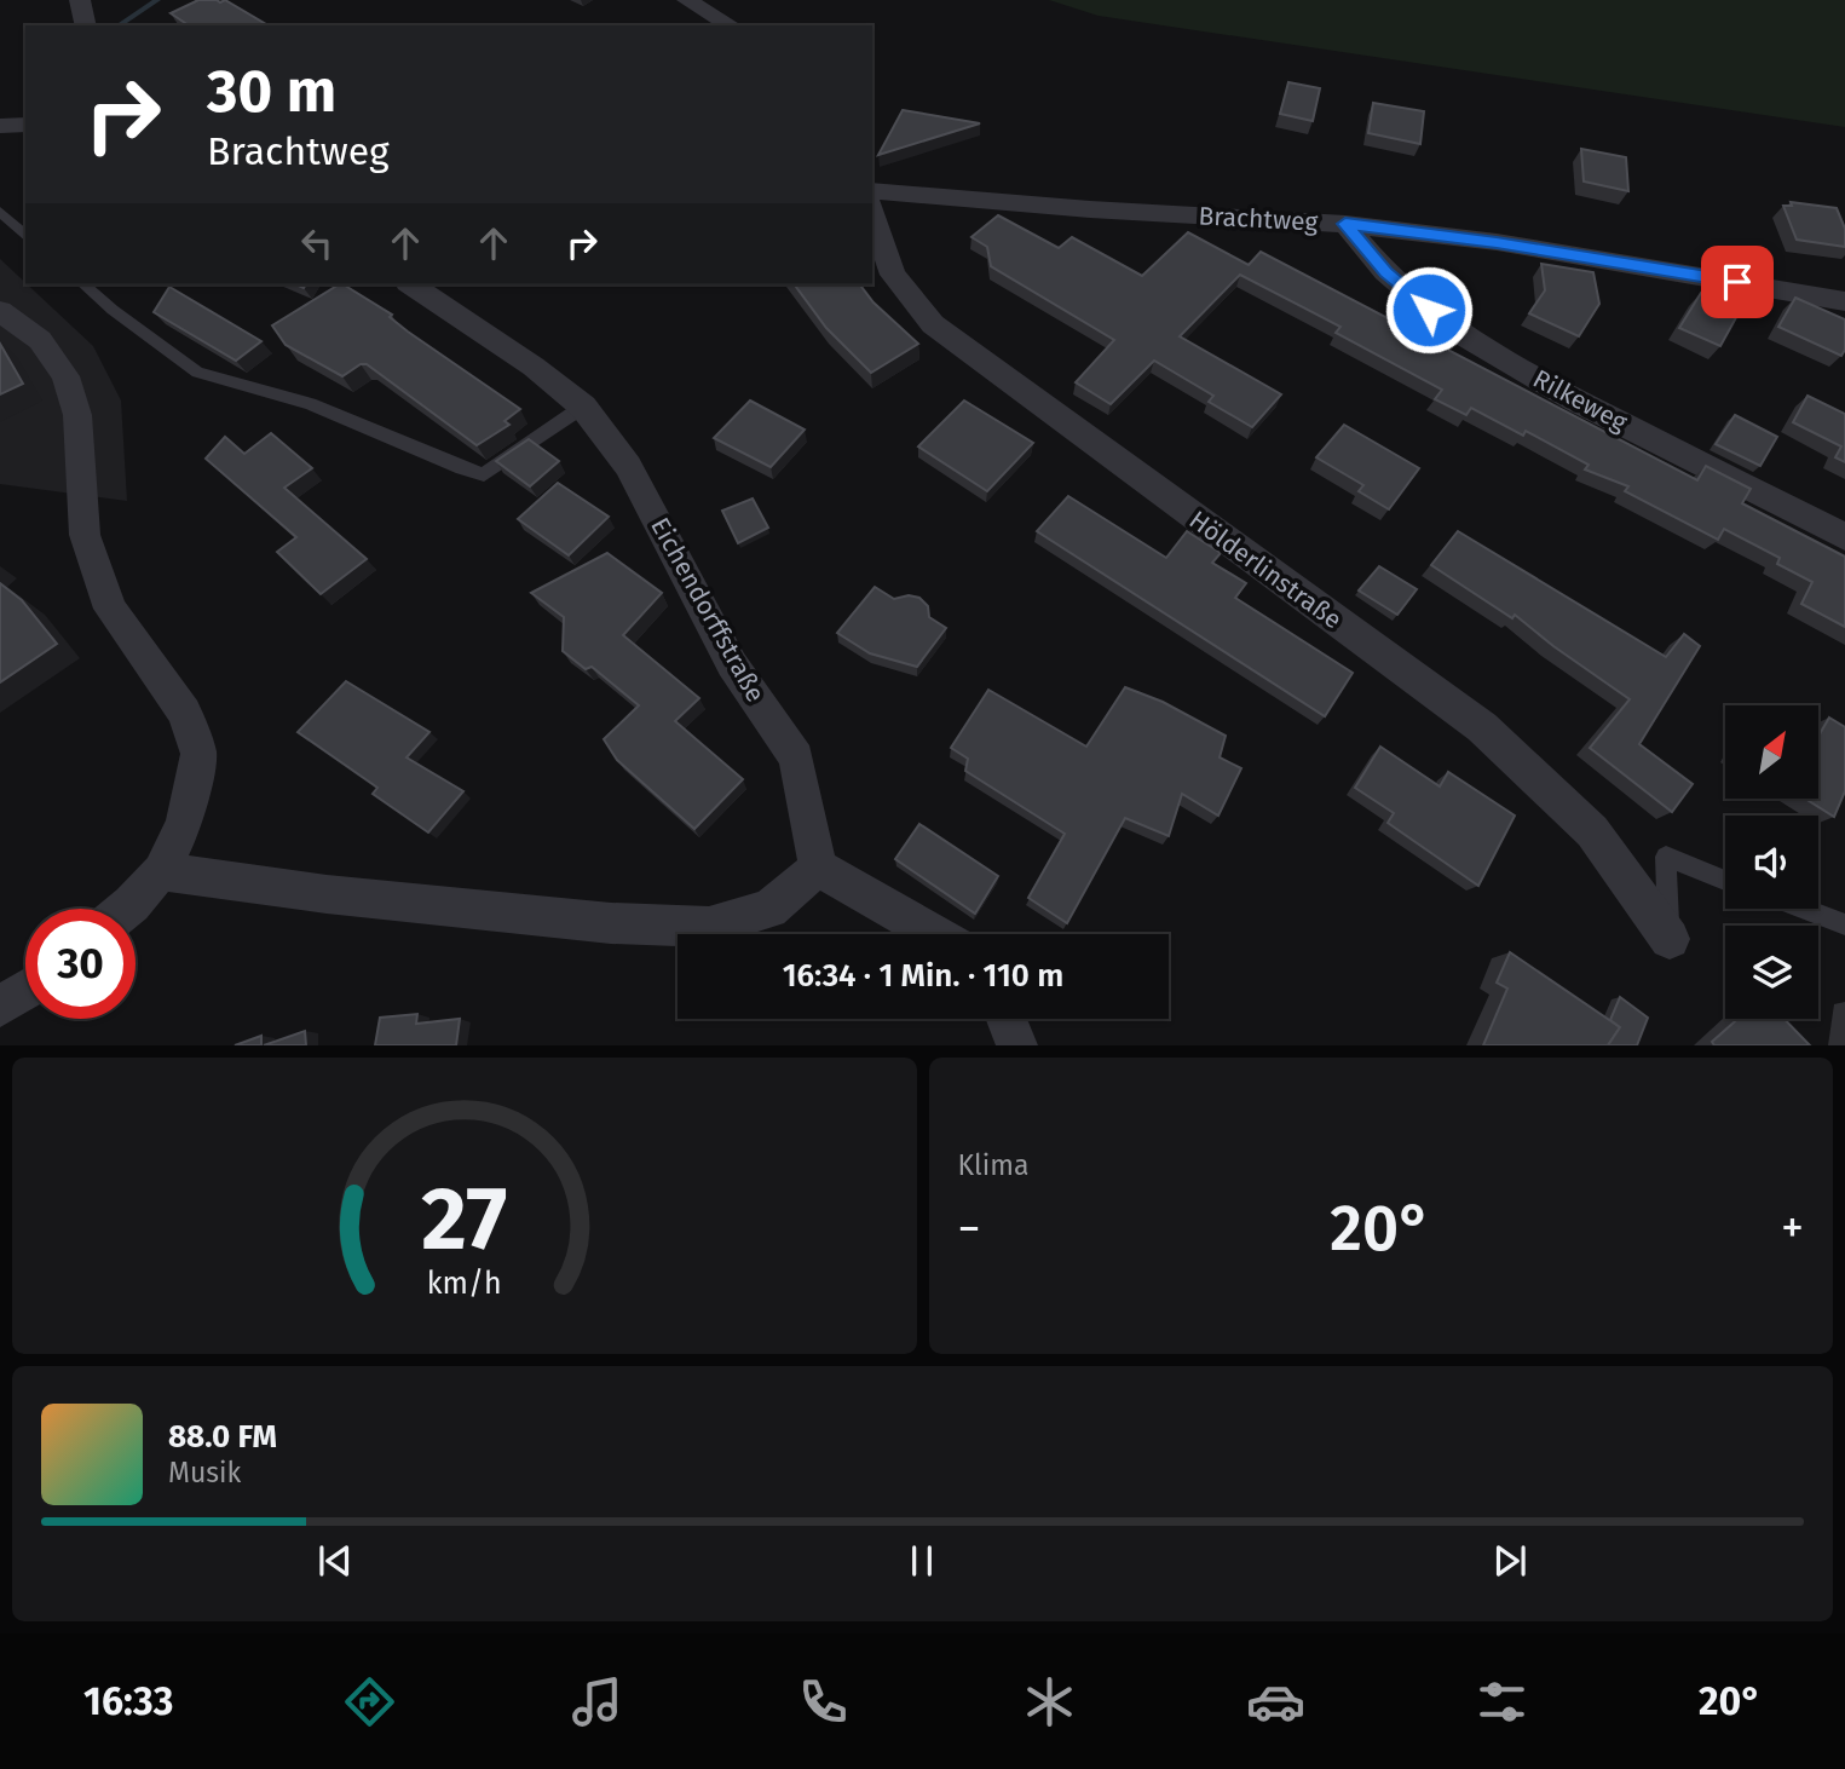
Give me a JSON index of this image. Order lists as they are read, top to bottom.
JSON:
{
  "streets": {
    "street": [
      "Brachtweg",
      "Rilkeweg",
      "Hölderlinstraße",
      "Eichendorffstraße"
    ]
  },
  "crossings": [
    ["Brachtweg", "Rilkeweg"]
  ],
  "north": "top right",
  "page": {
    "turn": ["30 m", "Brachtweg"],
    "limit": "30",
    "trip": "16:34 · 1 Min. · 110 m",
    "tile": "Klima",
    "heat": ["−", "20°", "+"],
    "song": ["88.0 FM", "Musik"],
    "tabs": ["16:33", "20°"],
    "gauge": ["27", "km/h"]
  }
}
